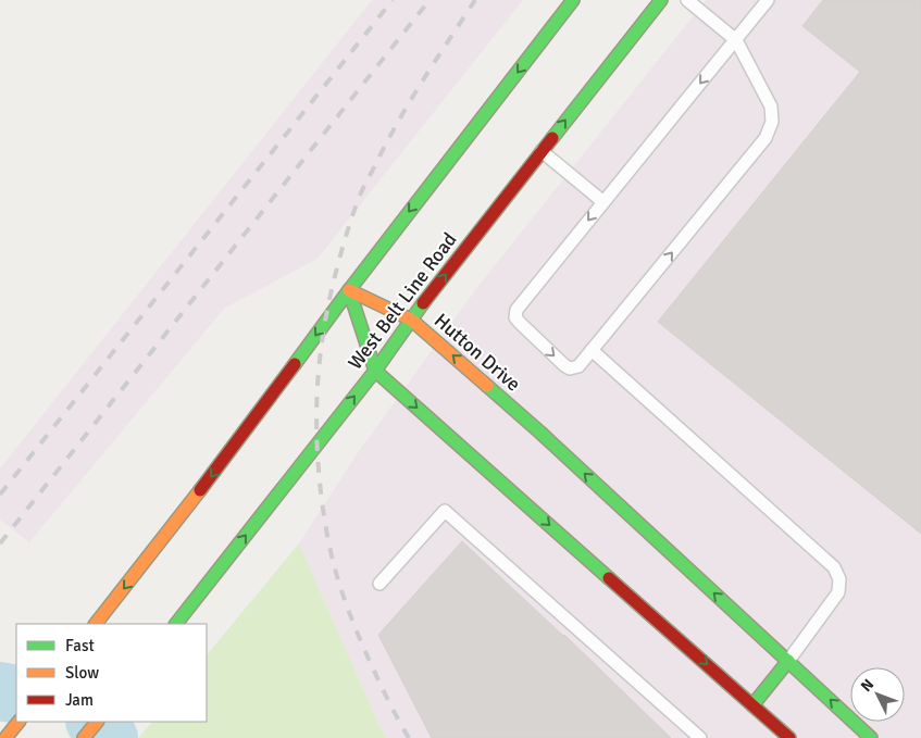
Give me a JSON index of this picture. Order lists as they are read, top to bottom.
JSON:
{
  "streets": {
    "main road": ["West Belt Line Road", "Hutton Drive"]
  },
  "crossings": [
    ["West Belt Line Road", "Hutton Drive"]
  ],
  "legend": ["Fast", "Slow", "Jam"],
  "north": "top left"
}
